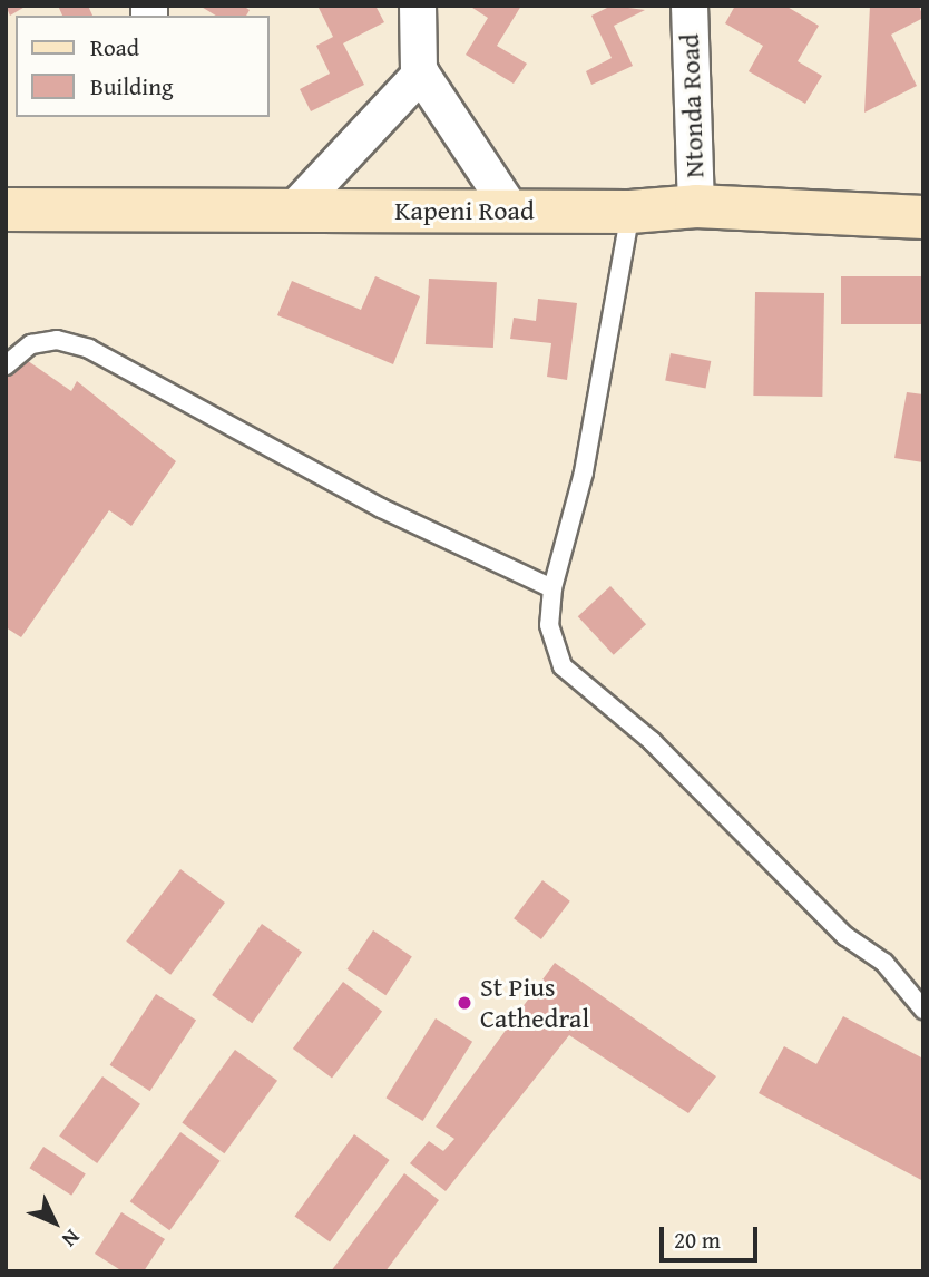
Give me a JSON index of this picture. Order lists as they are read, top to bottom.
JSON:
{
  "streets": {
    "main road": ["Kapeni Road"],
    "street": ["Ntonda Road"]
  },
  "crossings": [
    ["Ntonda Road", "Kapeni Road"]
  ],
  "places": ["St Pius Cathedral"],
  "legend": ["Road", "Building"],
  "scale_bar": "20 m",
  "north": "bottom right"
}
